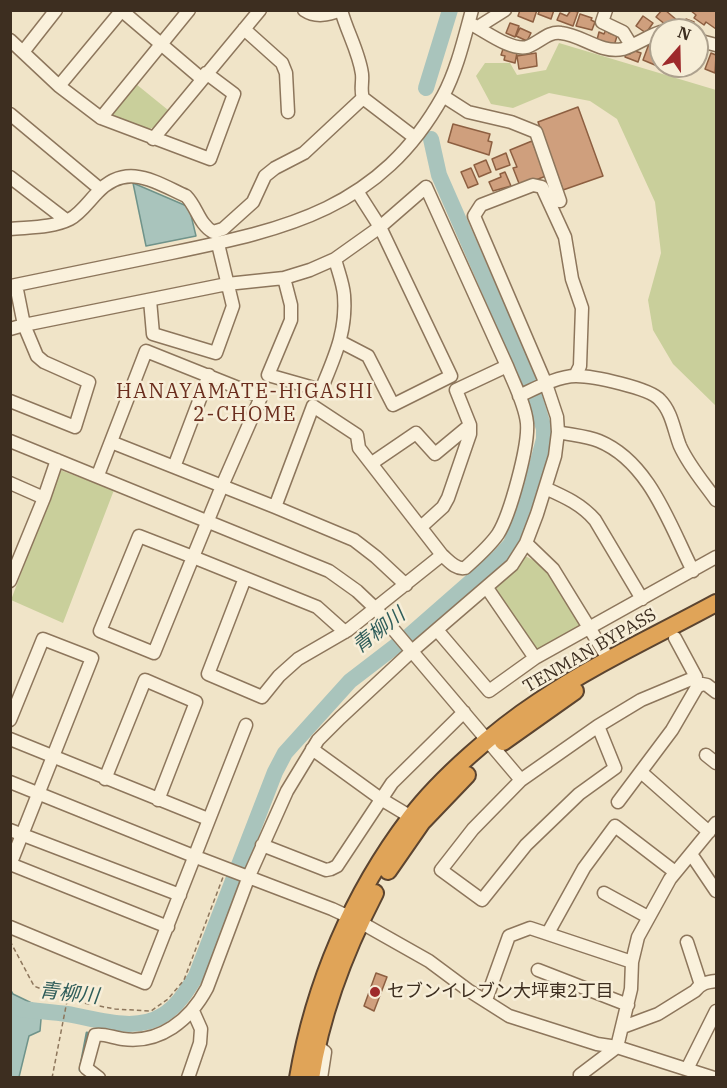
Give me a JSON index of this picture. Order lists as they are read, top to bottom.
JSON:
{
  "streets": {
    "highway": ["TENMAN BYPASS"]
  },
  "districts": ["HANAYAMATE-HIGASHI 2-CHOME"],
  "water": ["青柳川"],
  "places": ["セブンイレブン大坪東2丁目"],
  "north": "top"
}
